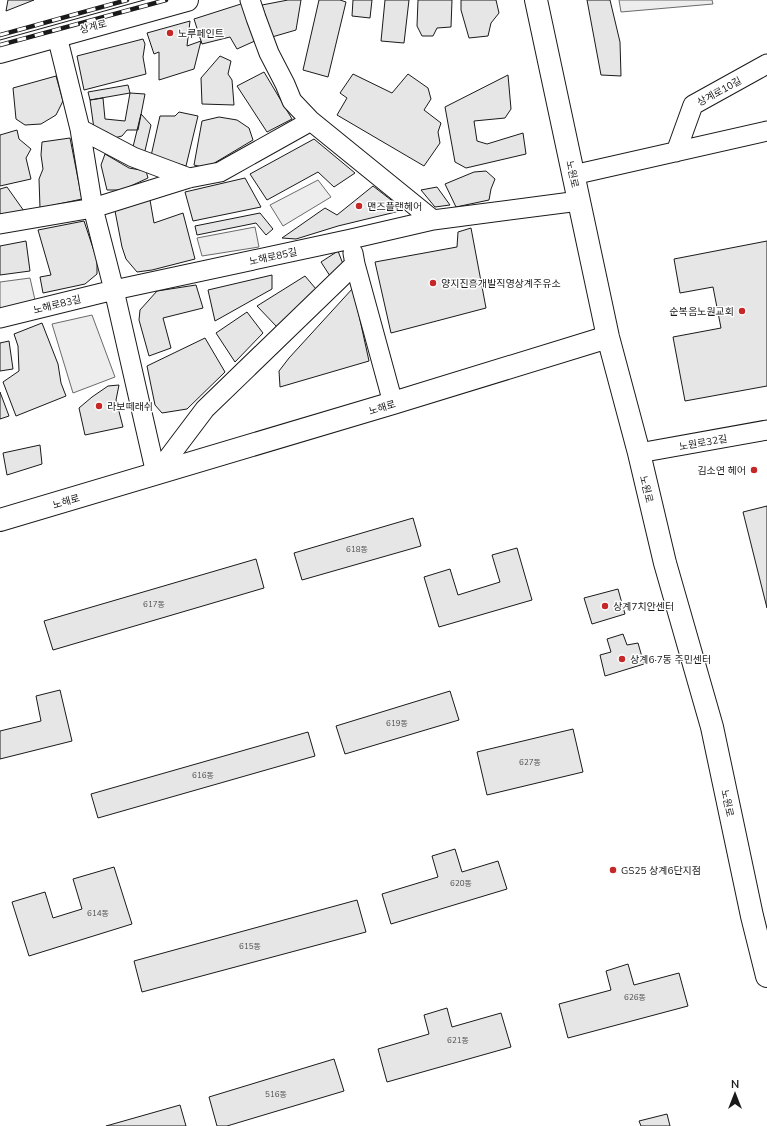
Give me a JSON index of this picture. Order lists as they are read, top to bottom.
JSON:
{
  "streets": {
    "main road": ["상계로", "노원로", "노해로"],
    "street": [
      "상계로10길",
      "노해로85길",
      "노해로83길",
      "노원로32길"
    ]
  },
  "crossings": [
    ["노원로", "노해로85길"],
    ["노원로", "노해로"],
    ["노원로", "노원로32길"],
    ["노해로85길", "노해로83길"]
  ],
  "places": [
    "노루페인트",
    "맨즈플랜헤어",
    "양지진흥개발직영상계주유소",
    "순복음노원교회",
    "라보떼래쉬",
    "김소연 헤어",
    "상계7치안센터",
    "상계6·7동 주민센터",
    "GS25 상계6단지점"
  ],
  "house_numbers": [
    "618동",
    "617동",
    "619동",
    "627동",
    "616동",
    "620동",
    "614동",
    "615동",
    "626동",
    "621동",
    "516동"
  ],
  "north": "top"
}
